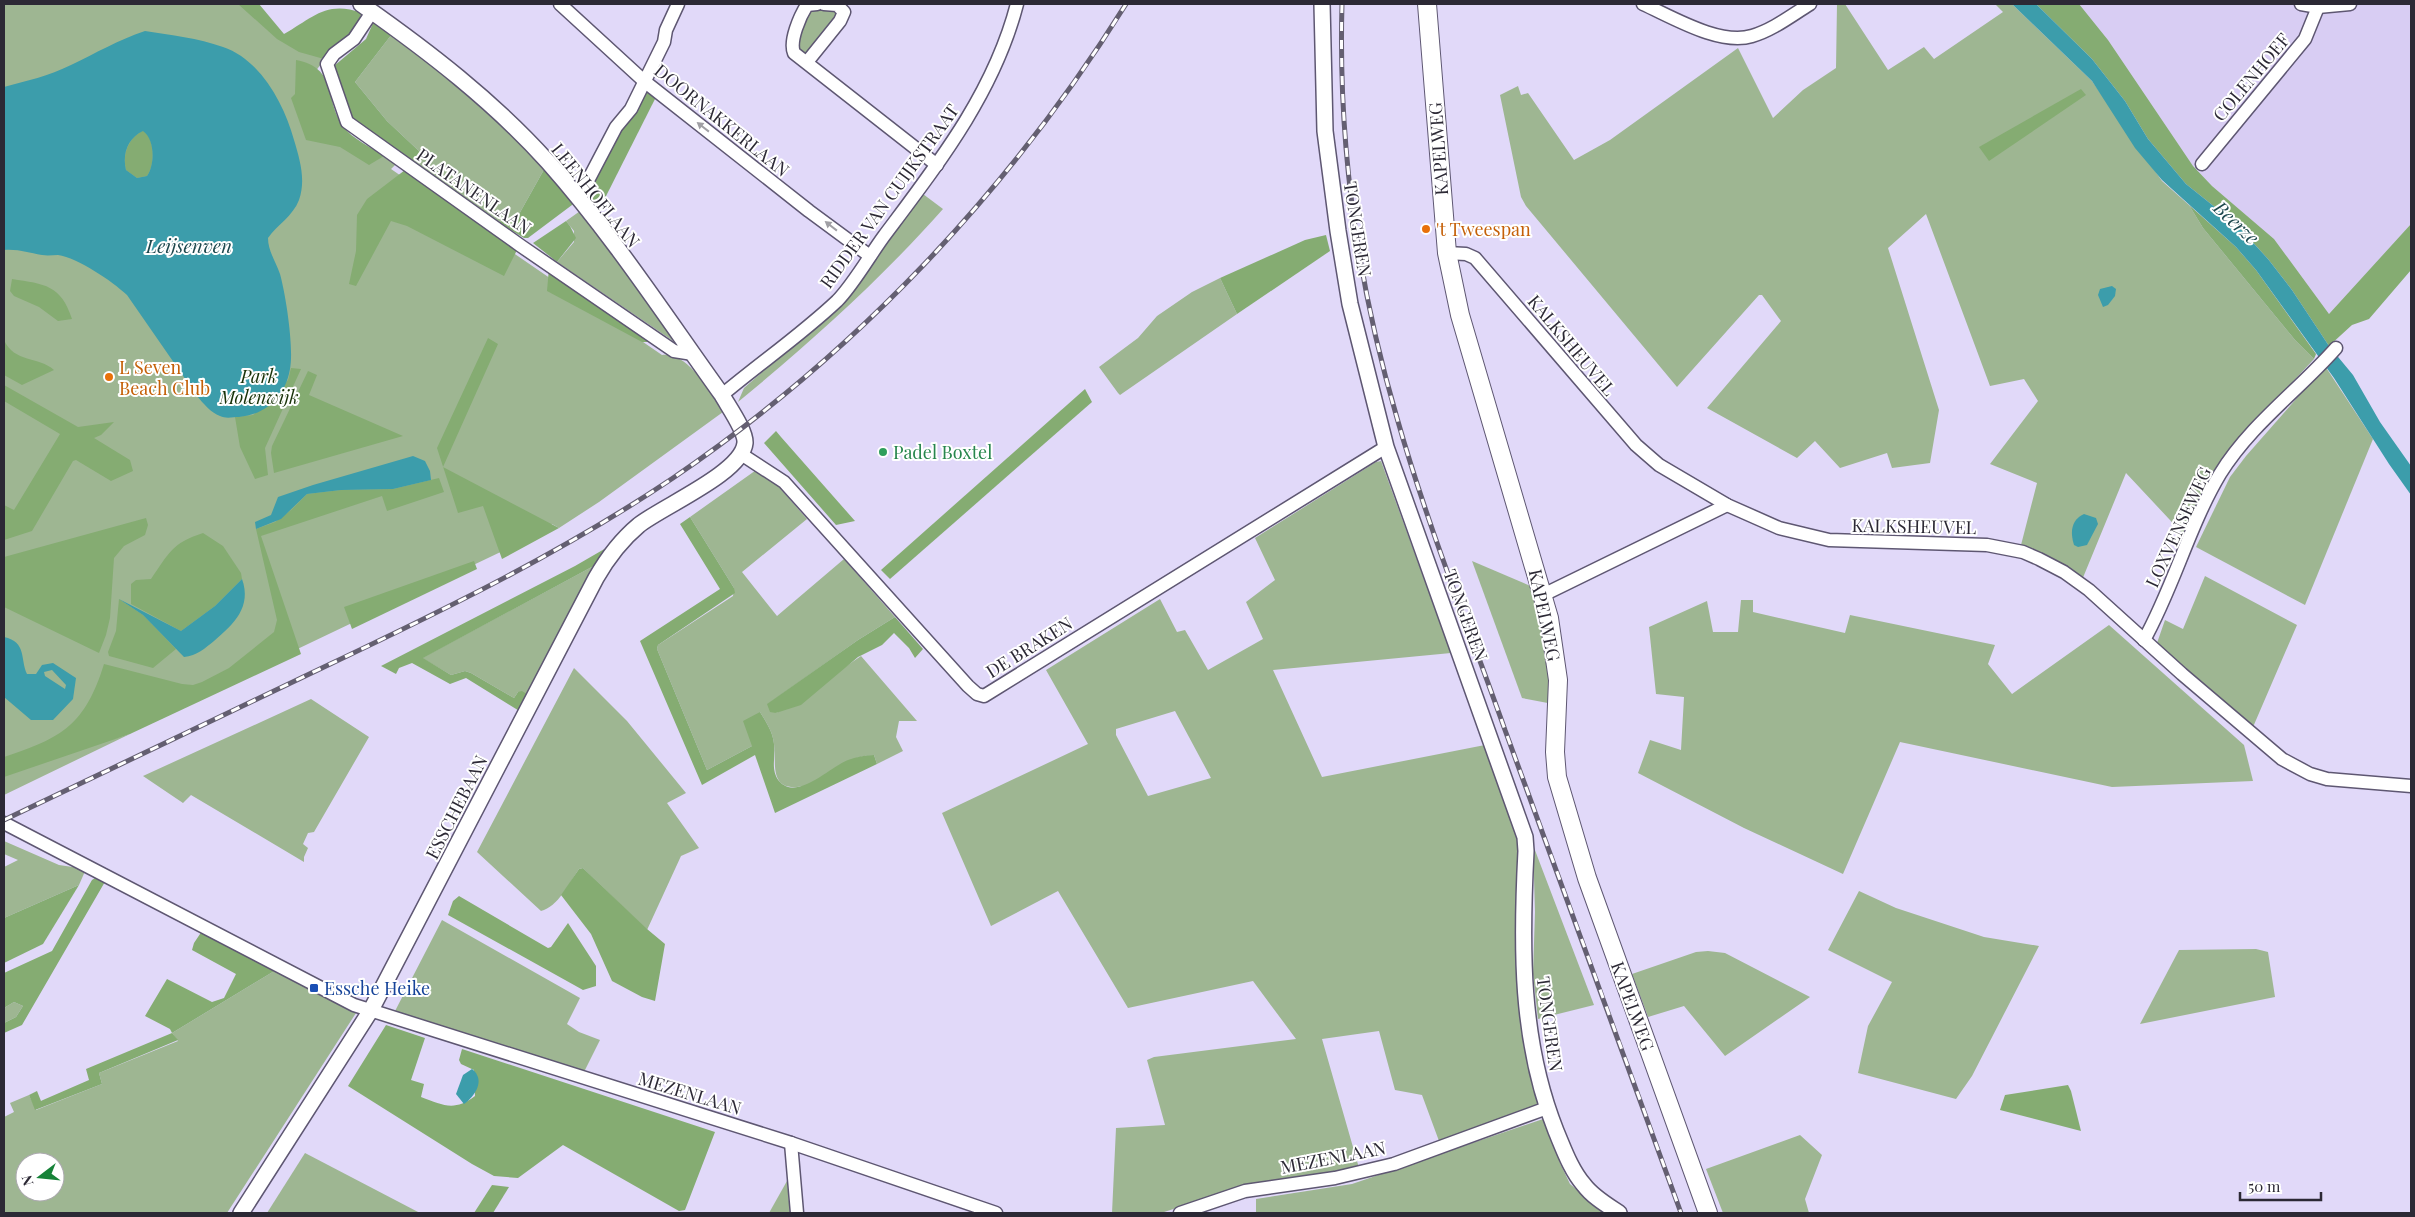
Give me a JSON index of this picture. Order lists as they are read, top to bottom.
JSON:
{
  "streets": {
    "main road": ["KAPELWEG"],
    "street": [
      "COLENHOEF",
      "DOORNAKKERLAAN",
      "PLATANENLAAN",
      "LEENHOFLAAN",
      "RIDDER VAN CUIJKSTRAAT",
      "TONGEREN",
      "KALKSHEUVEL",
      "LOXVENSEWEG",
      "DE BRAKEN",
      "ESSCHEBAAN",
      "MEZENLAAN"
    ]
  },
  "crossings": [
    ["DOORNAKKERLAAN", "RIDDER VAN CUIJKSTRAAT"],
    ["KAPELWEG", "KALKSHEUVEL"],
    ["PLATANENLAAN", "LEENHOFLAAN"],
    ["LEENHOFLAAN", "RIDDER VAN CUIJKSTRAAT"],
    ["LEENHOFLAAN", "DE BRAKEN"],
    ["LEENHOFLAAN", "ESSCHEBAAN"],
    ["TONGEREN", "DE BRAKEN"],
    ["TONGEREN", "MEZENLAAN"],
    ["KALKSHEUVEL", "LOXVENSEWEG"],
    ["DE BRAKEN", "ESSCHEBAAN"],
    ["ESSCHEBAAN", "MEZENLAAN"]
  ],
  "one_way": ["DOORNAKKERLAAN"],
  "water": ["Beerze", "Leijsenven"],
  "parks": ["Park Molenwijk"],
  "places": {
    "other": ["'t Tweespan", "L Seven Beach Club", "Padel Boxtel"],
    "transit": ["Essche Heike"]
  },
  "scale_bar": "50 m",
  "north": "left"
}
